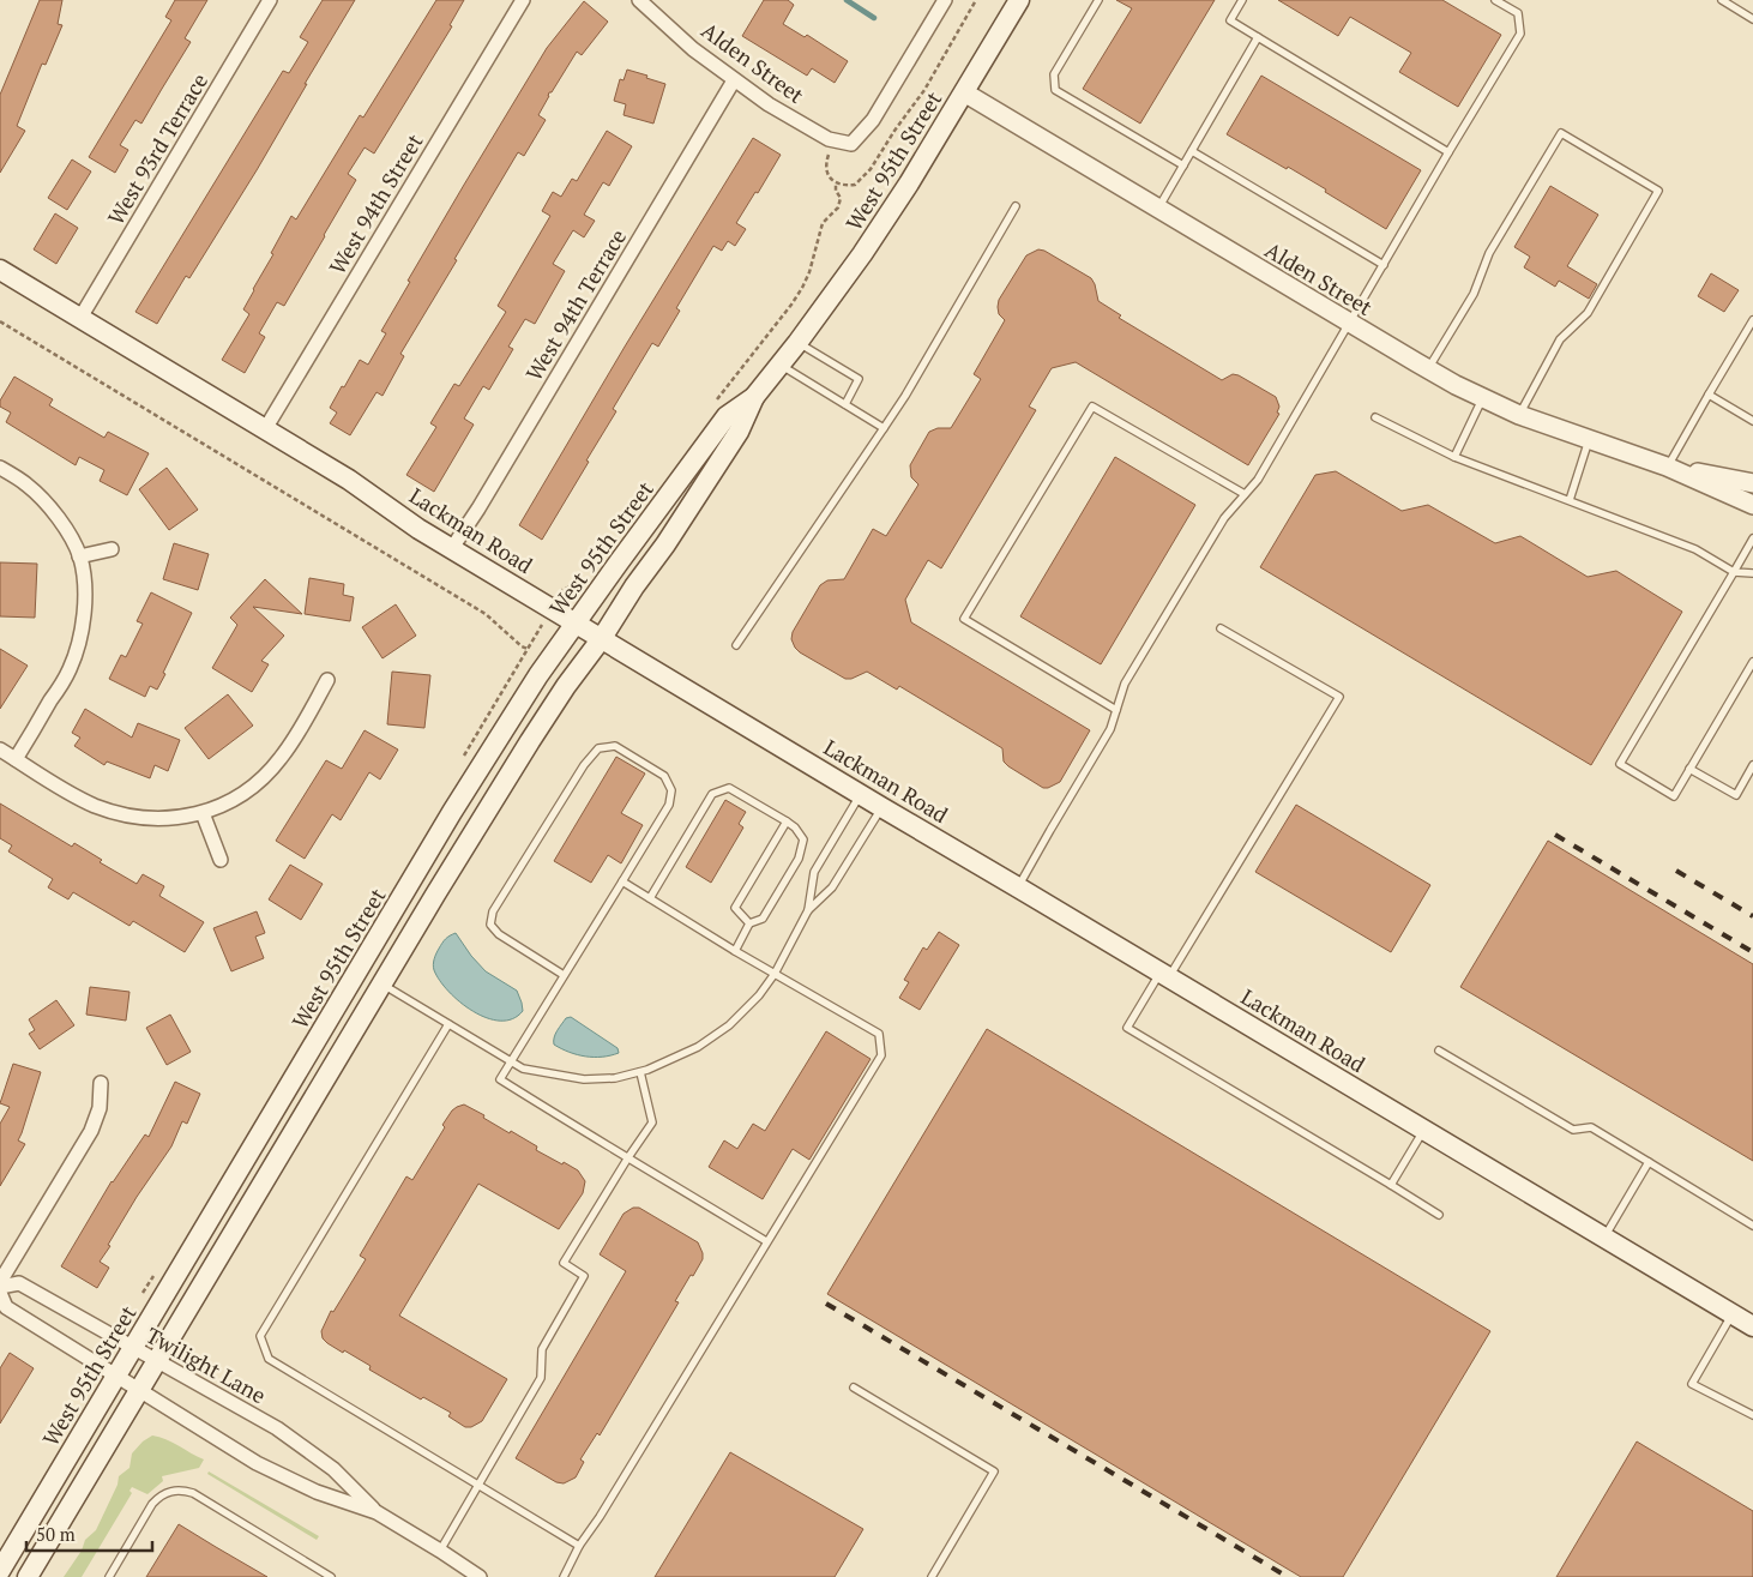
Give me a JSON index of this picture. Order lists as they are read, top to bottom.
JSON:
{
  "streets": {
    "main road": ["West 95th Street", "Lackman Road"],
    "street": [
      "Alden Street",
      "West 93rd Terrace",
      "West 94th Street",
      "West 94th Terrace",
      "Twilight Lane"
    ]
  },
  "crossings": [
    ["Alden Street", "West 95th Street"],
    ["Alden Street", "West 94th Terrace"],
    ["West 93rd Terrace", "Lackman Road"],
    ["West 95th Street", "Lackman Road"],
    ["West 95th Street", "Twilight Lane"],
    ["West 94th Street", "Lackman Road"],
    ["West 94th Terrace", "Lackman Road"]
  ],
  "scale_bar": "50 m"
}
